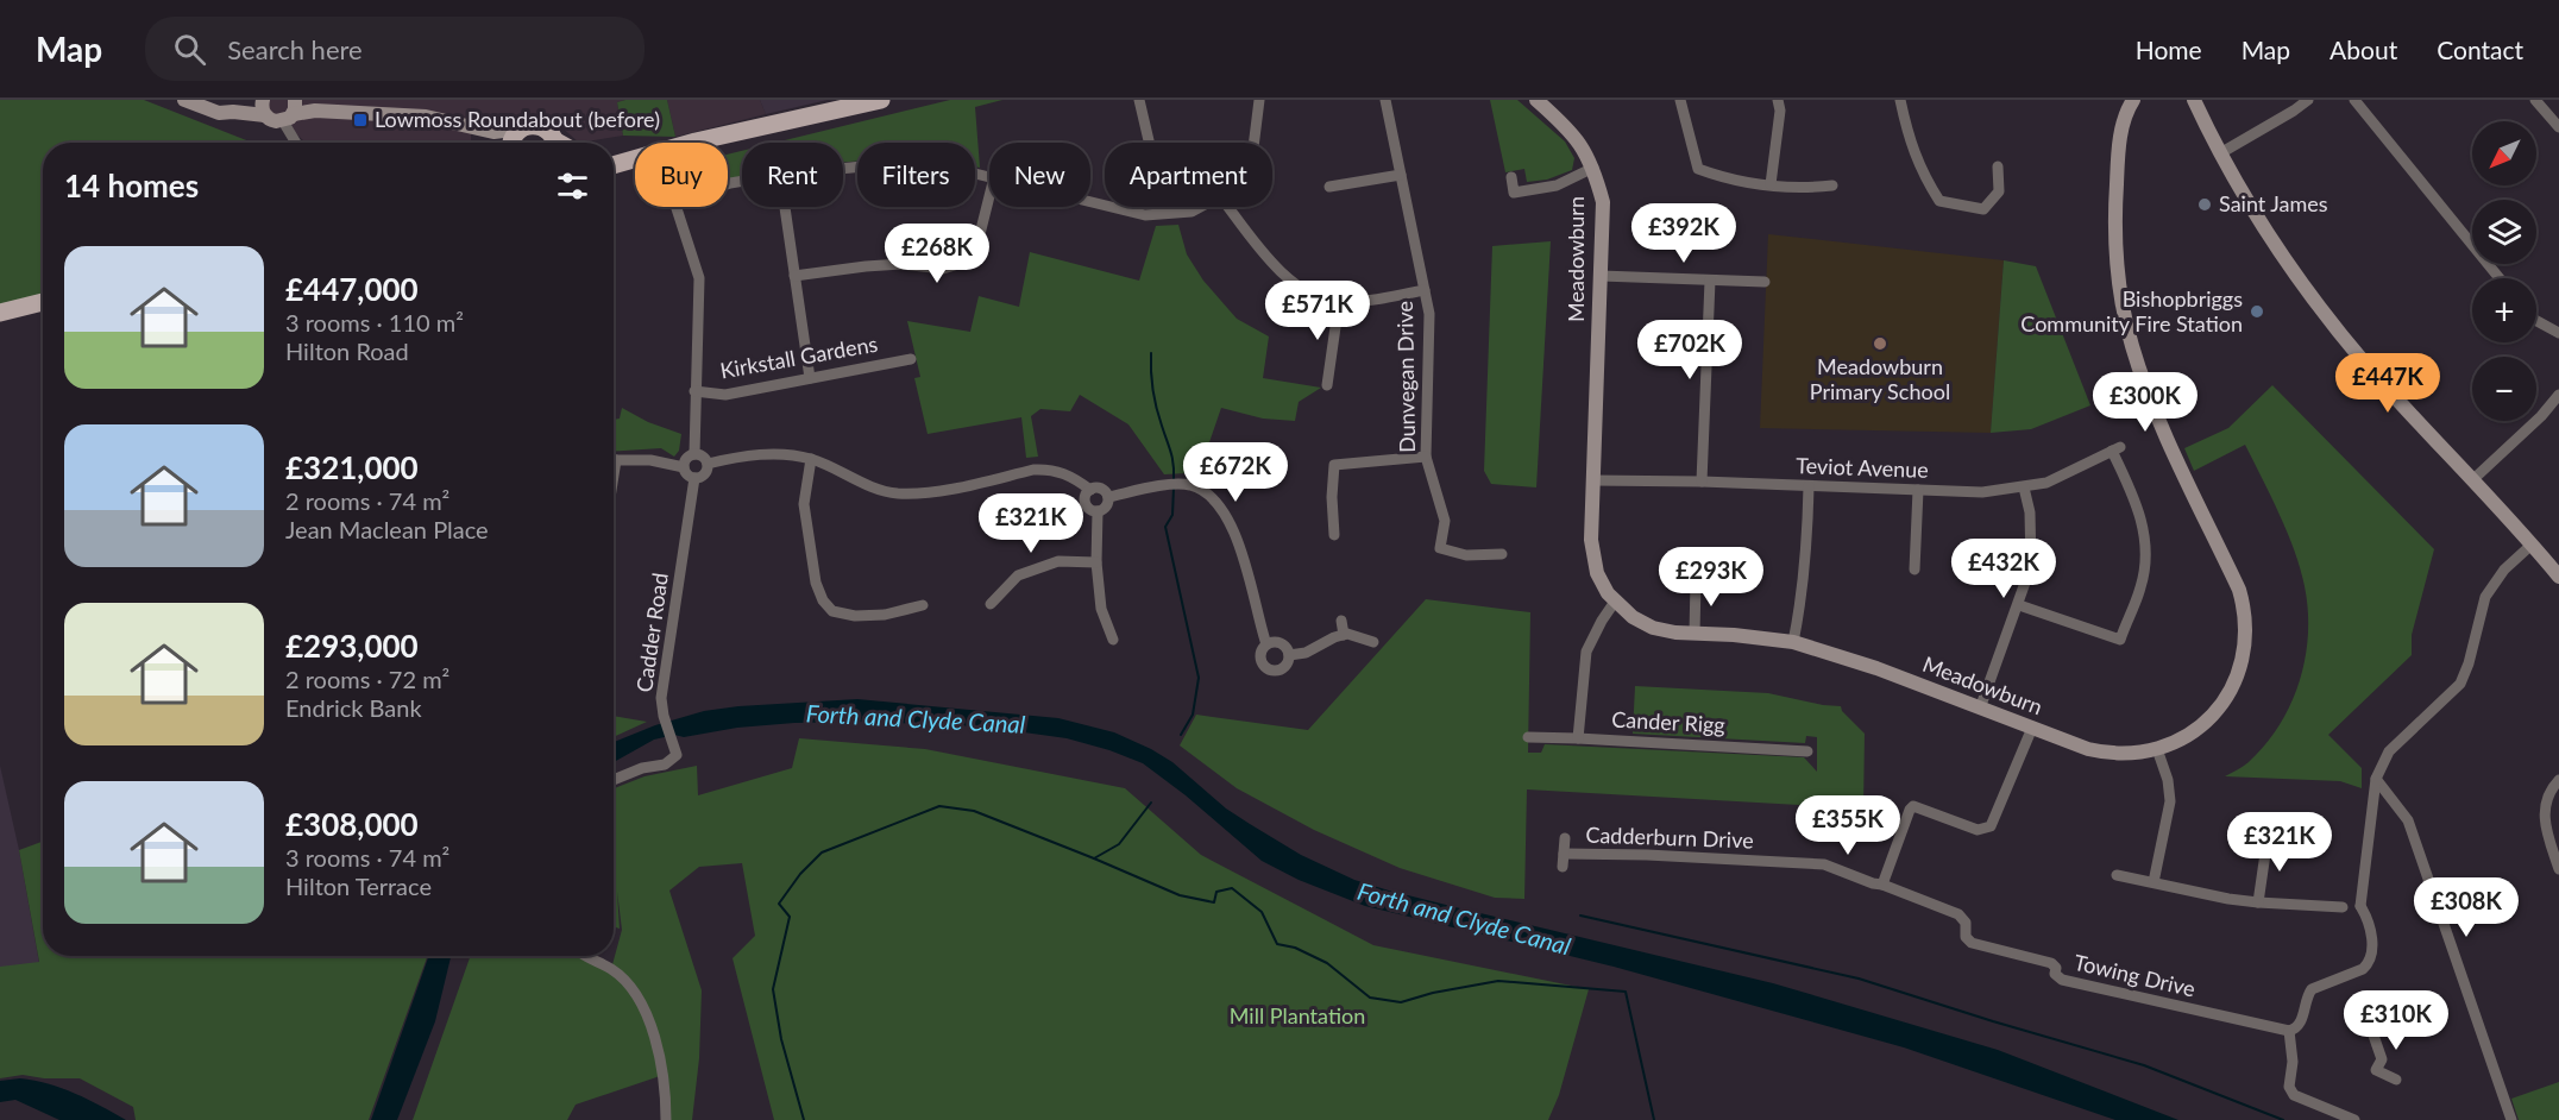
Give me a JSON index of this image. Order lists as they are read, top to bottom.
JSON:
{
  "streets": {
    "street": [
      "Meadowburn",
      "Kirkstall Gardens",
      "Dunvegan Drive",
      "Teviot Avenue",
      "Cadder Road",
      "Cander Rigg",
      "Cadderburn Drive",
      "Towing Drive"
    ]
  },
  "crossings": [
    ["Meadowburn", "Teviot Avenue"],
    ["Cadderburn Drive", "Towing Drive"]
  ],
  "water": ["Forth and Clyde Canal"],
  "parks": ["Mill Plantation"],
  "places": {
    "transit": ["Lowmoss Roundabout (before)"],
    "other": ["Saint James", "Bishopbriggs Community Fire Station", "Meadowburn Primary School"]
  },
  "north": "bottom left",
  "page": {
    "header": "Map",
    "search": "Search here",
    "nav": [
      "Home",
      "Map",
      "About",
      "Contact"
    ],
    "map_buttons": ["+", "−"],
    "chip": [
      "Buy",
      "Rent",
      "Filters",
      "New",
      "Apartment"
    ],
    "heading": "14 homes",
    "price": [
      "£392K",
      "£268K",
      "£571K",
      "£702K",
      "£447K",
      "£300K",
      "£672K",
      "£321K",
      "£432K",
      "£293K",
      "£355K",
      "£321K",
      "£308K",
      "£310K"
    ],
    "list": [
      {
        "name": "£447,000",
        "note": "3 rooms · 110 m² · Hilton Road"
      },
      {
        "name": "£321,000",
        "note": "2 rooms · 74 m² · Jean Maclean Place"
      },
      {
        "name": "£293,000",
        "note": "2 rooms · 72 m² · Endrick Bank"
      },
      {
        "name": "£308,000",
        "note": "3 rooms · 74 m² · Hilton Terrace"
      }
    ]
  }
}
